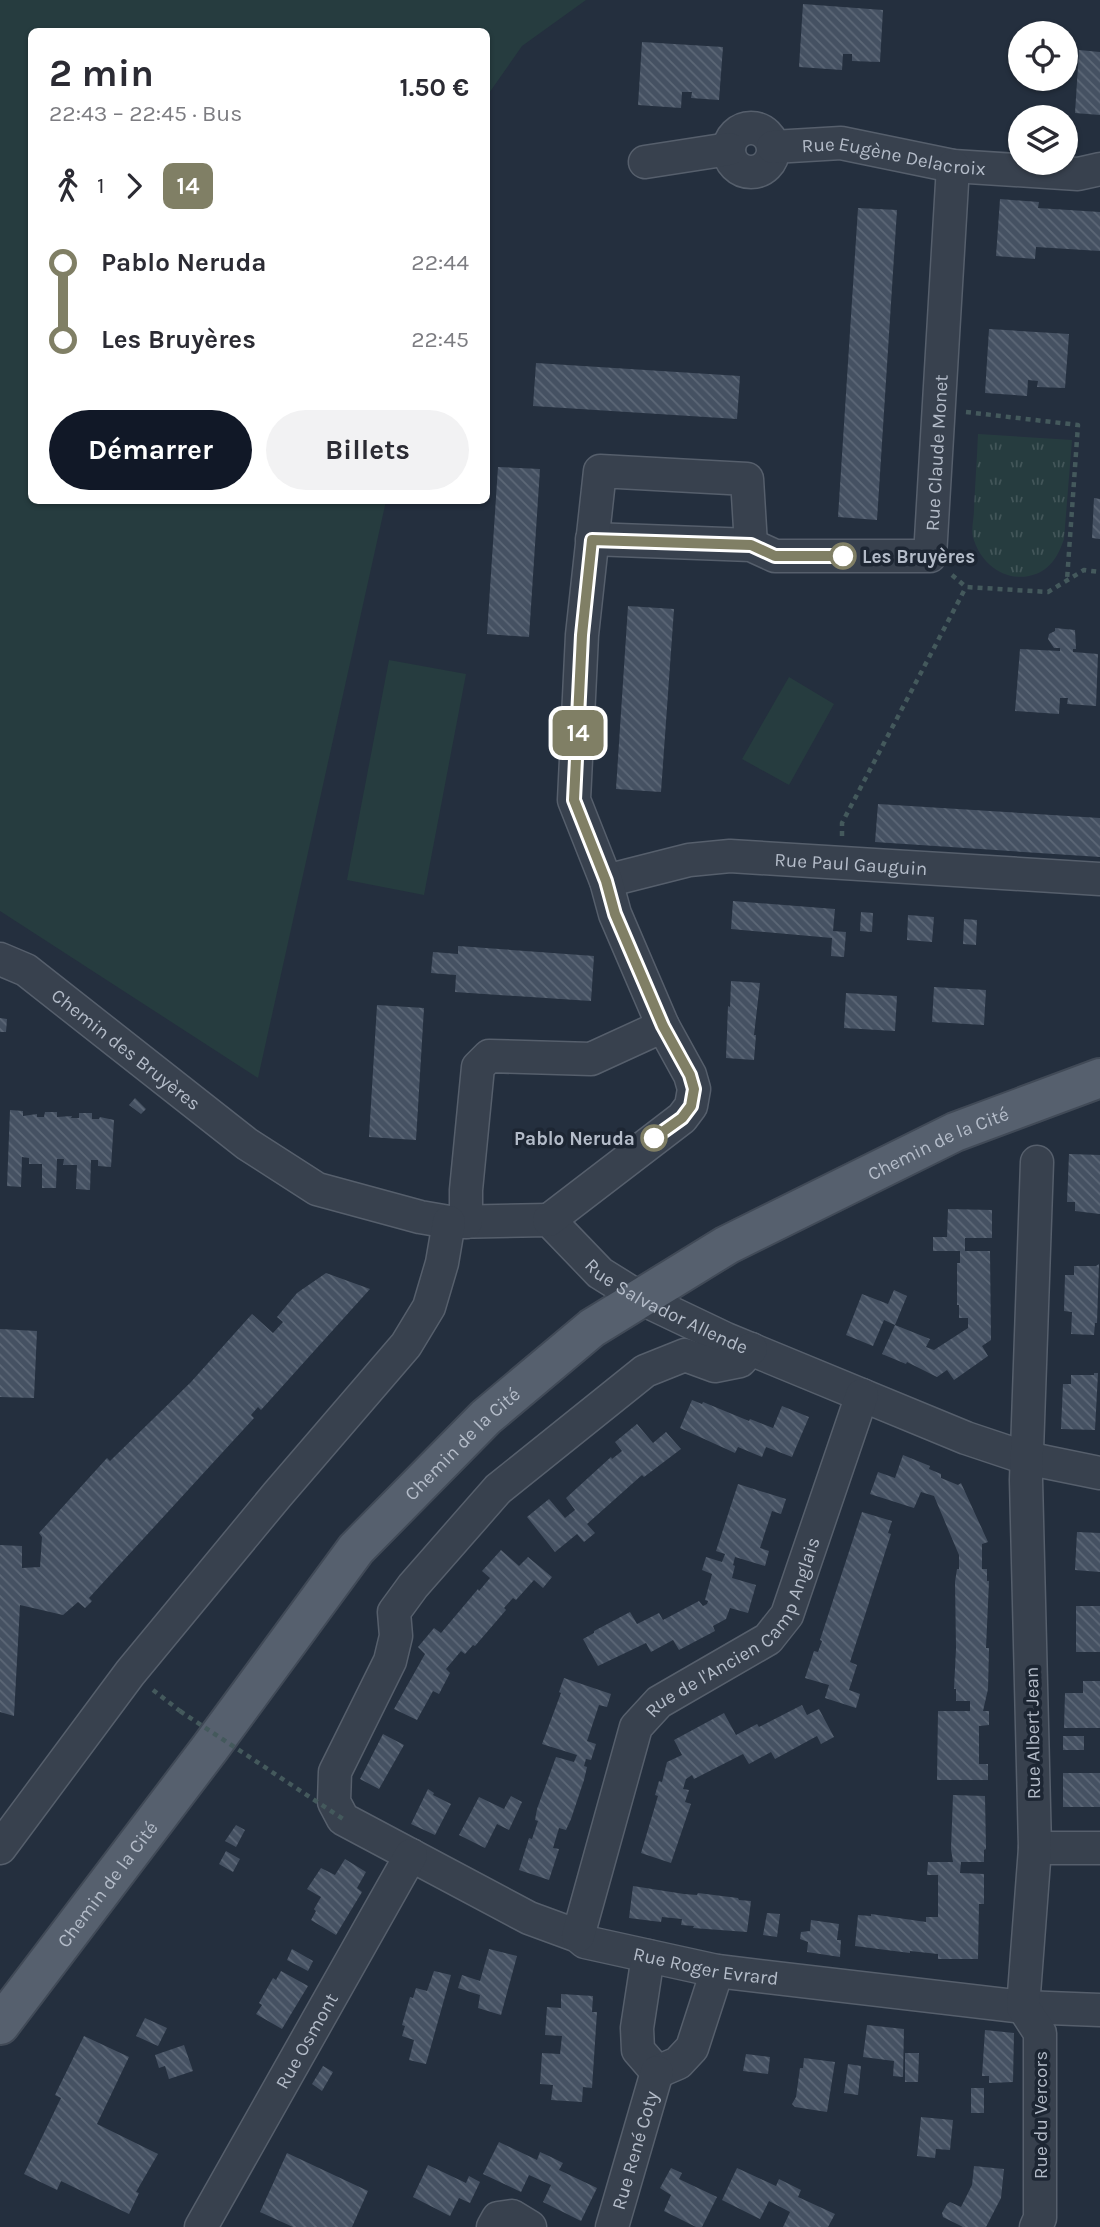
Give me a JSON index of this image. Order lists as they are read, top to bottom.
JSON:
{
  "streets": {
    "main road": ["Chemin de la Cité"],
    "street": [
      "Rue Eugène Delacroix",
      "Rue Claude Monet",
      "Rue Paul Gauguin",
      "Chemin des Bruyères",
      "Rue Salvador Allende",
      "Rue de l'Ancien Camp Anglais",
      "Rue Albert Jean",
      "Rue Roger Evrard",
      "Rue Osmont",
      "Rue du Vercors",
      "Rue René Coty"
    ]
  },
  "crossings": [
    ["Rue Eugène Delacroix", "Rue Claude Monet"],
    ["Chemin de la Cité", "Rue Salvador Allende"],
    ["Rue Salvador Allende", "Rue de l'Ancien Camp Anglais"],
    ["Rue Salvador Allende", "Rue Albert Jean"],
    ["Rue de l'Ancien Camp Anglais", "Rue Roger Evrard"],
    ["Rue Albert Jean", "Rue Roger Evrard"],
    ["Rue Albert Jean", "Rue du Vercors"],
    ["Rue Roger Evrard", "Rue Osmont"],
    ["Rue Roger Evrard", "Rue du Vercors"],
    ["Rue Roger Evrard", "Rue René Coty"]
  ],
  "places": ["Les Bruyères", "Pablo Neruda"],
  "lines": ["bus line 14"],
  "page": {
    "on_map": "14",
    "heading": ["2 min", "22:43 – 22:45 · Bus", "1.50 €"],
    "legs": ["1", "14"],
    "list": [
      {
        "name": "Pablo Neruda",
        "value": "22:44"
      },
      {
        "name": "Les Bruyères",
        "value": "22:45"
      }
    ],
    "buttons": ["Démarrer", "Billets"]
  }
}
